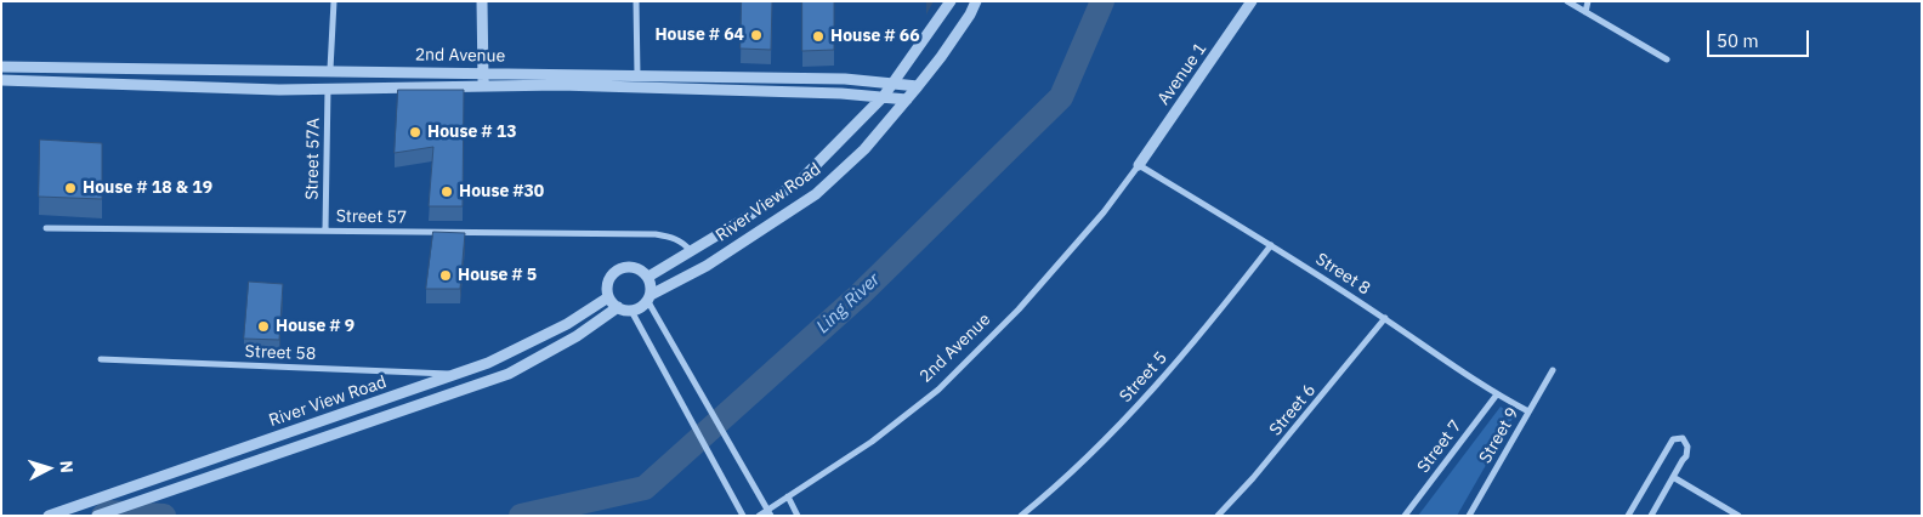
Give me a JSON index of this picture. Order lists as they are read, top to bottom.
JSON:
{
  "streets": {
    "street": [
      "2nd Avenue",
      "Avenue 1",
      "Street 57A",
      "River View Road",
      "Street 57",
      "Street 8",
      "Street 58",
      "Street 5",
      "Street 6",
      "Street 9",
      "Street 7"
    ]
  },
  "crossings": [
    ["2nd Avenue", "Avenue 1"],
    ["2nd Avenue", "Street 57A"],
    ["2nd Avenue", "River View Road"],
    ["2nd Avenue", "Street 8"],
    ["Avenue 1", "Street 8"],
    ["Street 57A", "Street 57"],
    ["River View Road", "Street 57"],
    ["River View Road", "Street 58"],
    ["Street 8", "Street 5"],
    ["Street 8", "Street 6"],
    ["Street 8", "Street 9"],
    ["Street 8", "Street 7"]
  ],
  "water": ["Ling River"],
  "places": [
    "House # 64",
    "House # 66",
    "House # 13",
    "House # 18 & 19",
    "House #30",
    "House # 5",
    "House # 9"
  ],
  "scale_bar": "50 m",
  "north": "right"
}
